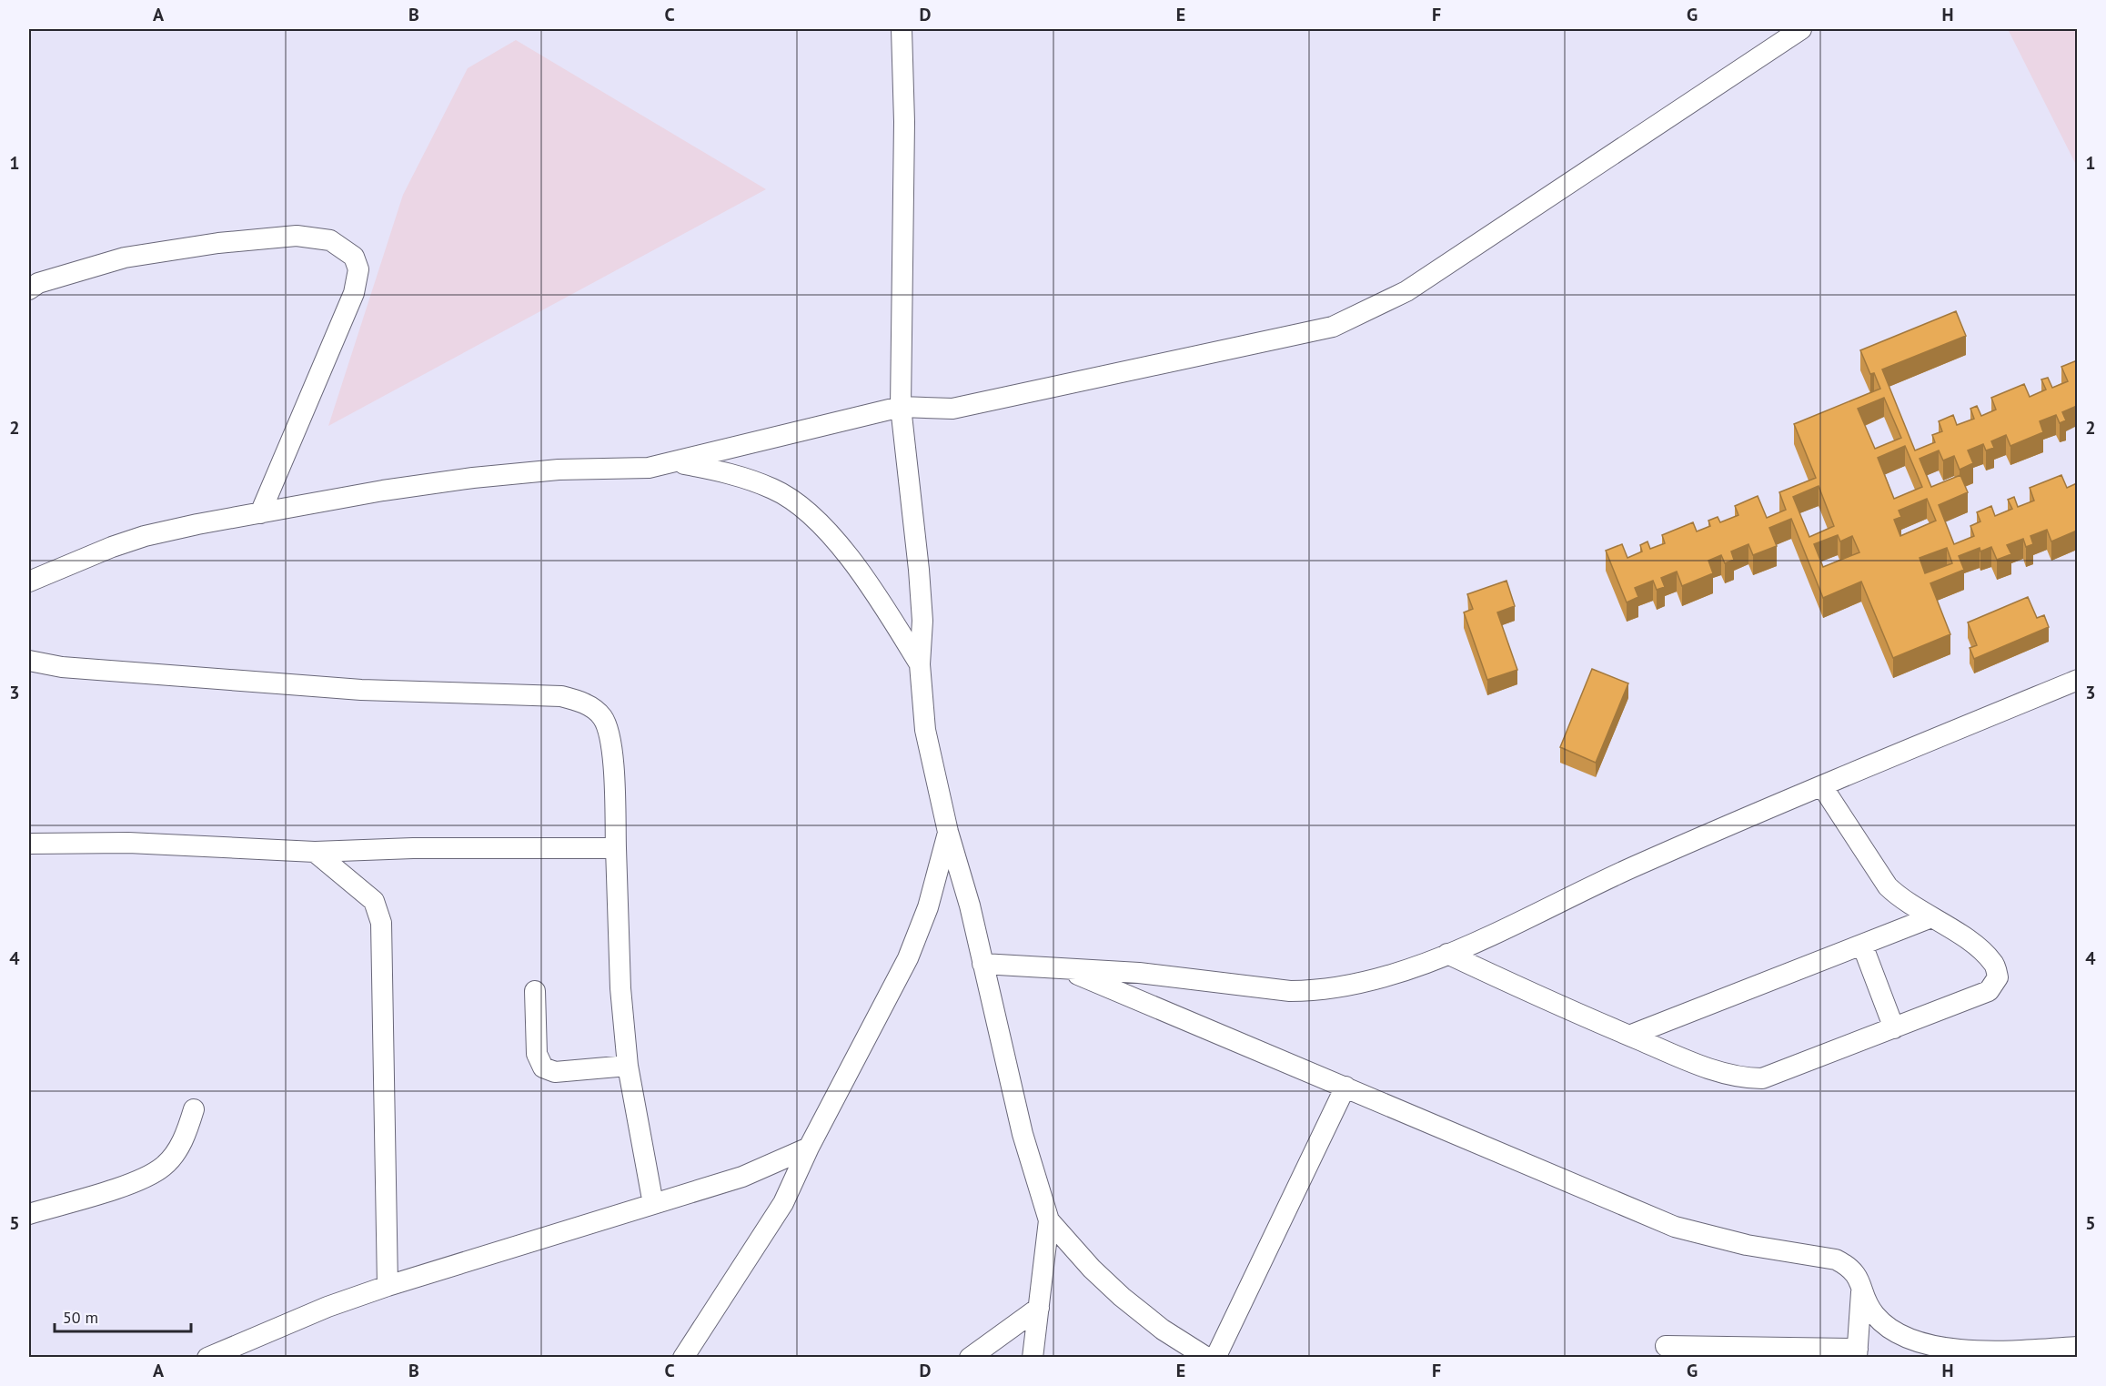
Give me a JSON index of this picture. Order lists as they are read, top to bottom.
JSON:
{
  "scale_bar": "50 m",
  "grid": {
    "columns": [
      "A",
      "B",
      "C",
      "D",
      "E",
      "F",
      "G",
      "H"
    ],
    "rows": [
      "1",
      "2",
      "3",
      "4",
      "5"
    ]
  }
}
